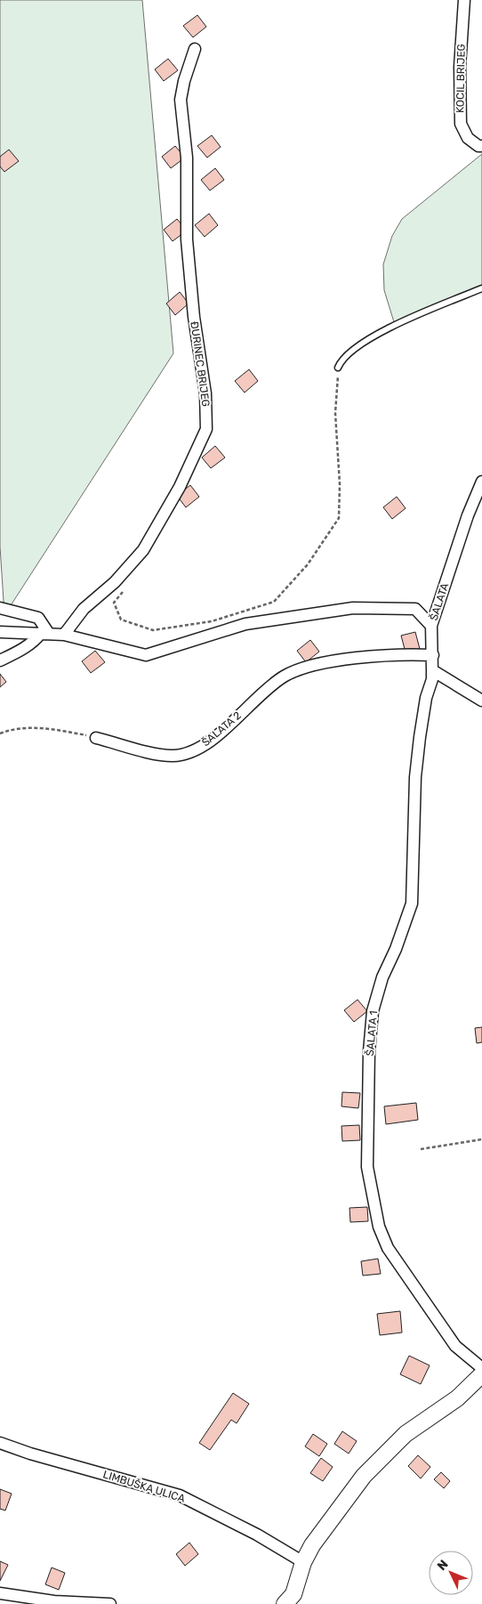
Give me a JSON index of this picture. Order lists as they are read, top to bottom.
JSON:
{
  "streets": {
    "street": [
      "KOCIL BRIJEG",
      "ĐURINEC BRIJEG",
      "ŠALATA",
      "ŠALATA 2",
      "ŠALATA 1",
      "LIMBUŠKA ULICA"
    ]
  },
  "crossings": [
    ["ŠALATA", "ŠALATA 2"],
    ["ŠALATA", "ŠALATA 1"]
  ],
  "north": "top left"
}
